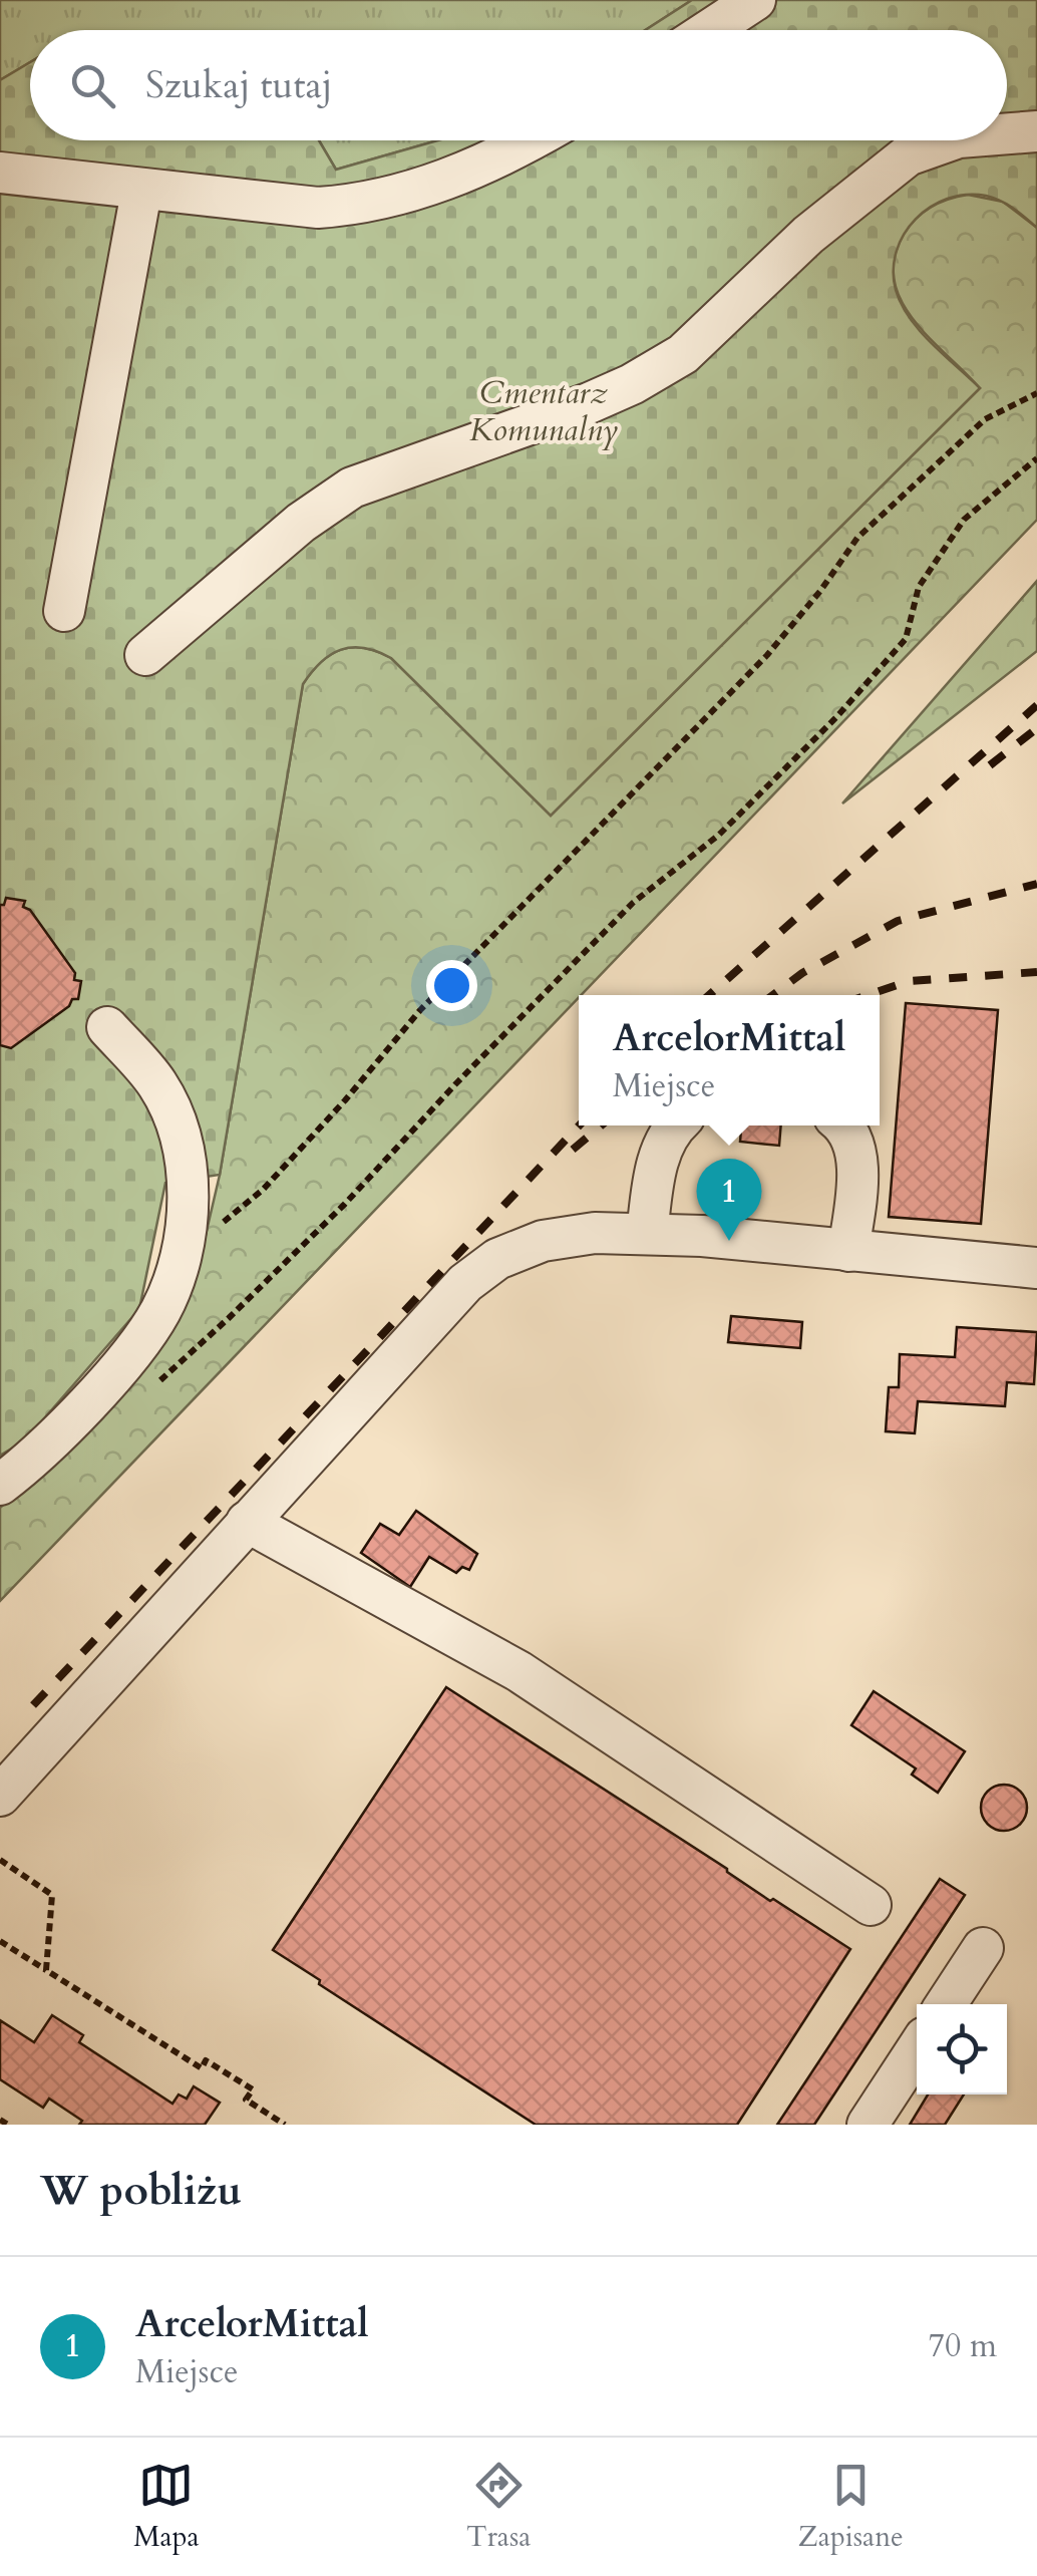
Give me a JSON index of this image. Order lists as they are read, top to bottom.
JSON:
{
  "parks": ["Cmentarz Komunalny"],
  "page": {
    "search": "Szukaj tutaj",
    "popup": ["ArcelorMittal", "Miejsce"],
    "pins": "1",
    "heading": "W pobliżu",
    "list": [
      {
        "mark": "1",
        "name": "ArcelorMittal",
        "note": "Miejsce",
        "value": "70 m"
      }
    ],
    "nav": ["Mapa", "Trasa", "Zapisane"]
  }
}
